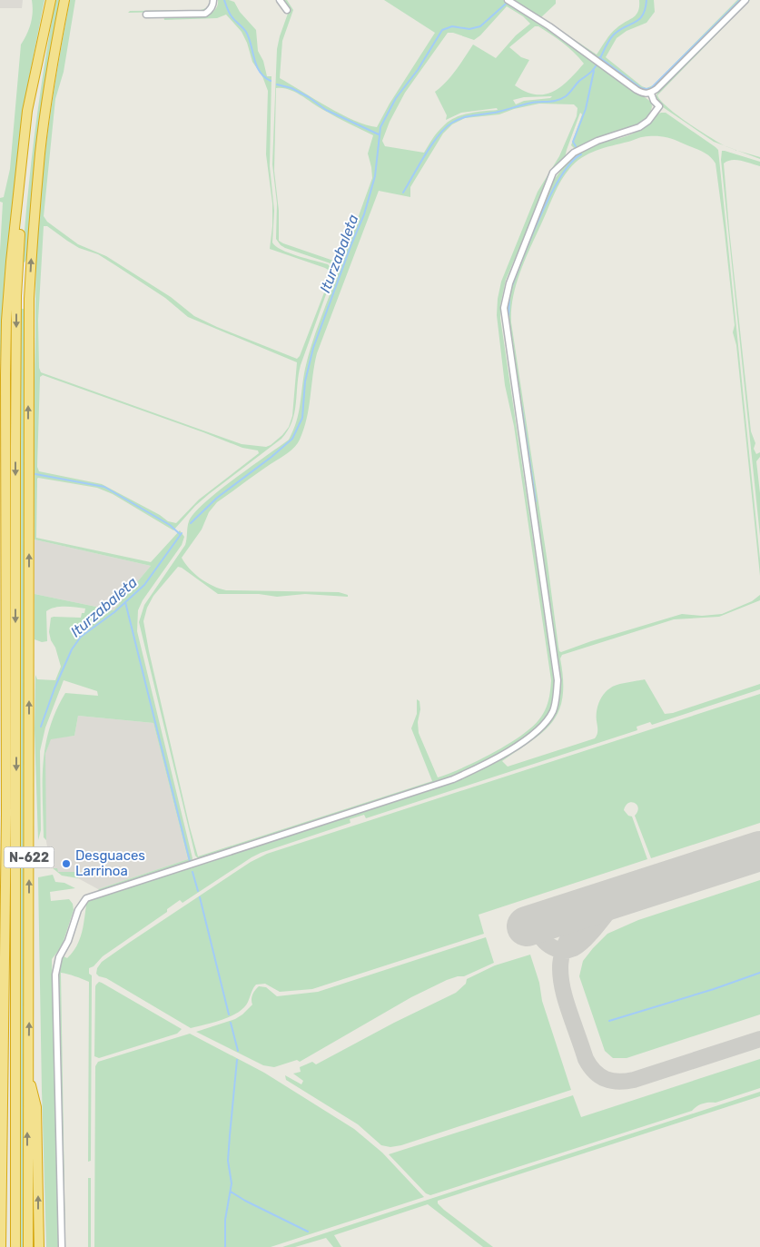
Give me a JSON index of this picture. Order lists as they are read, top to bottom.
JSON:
{
  "streets": {
    "highway": ["N-622"]
  },
  "water": ["Iturzabaleta"],
  "places": ["Desguaces Larrinoa"]
}
